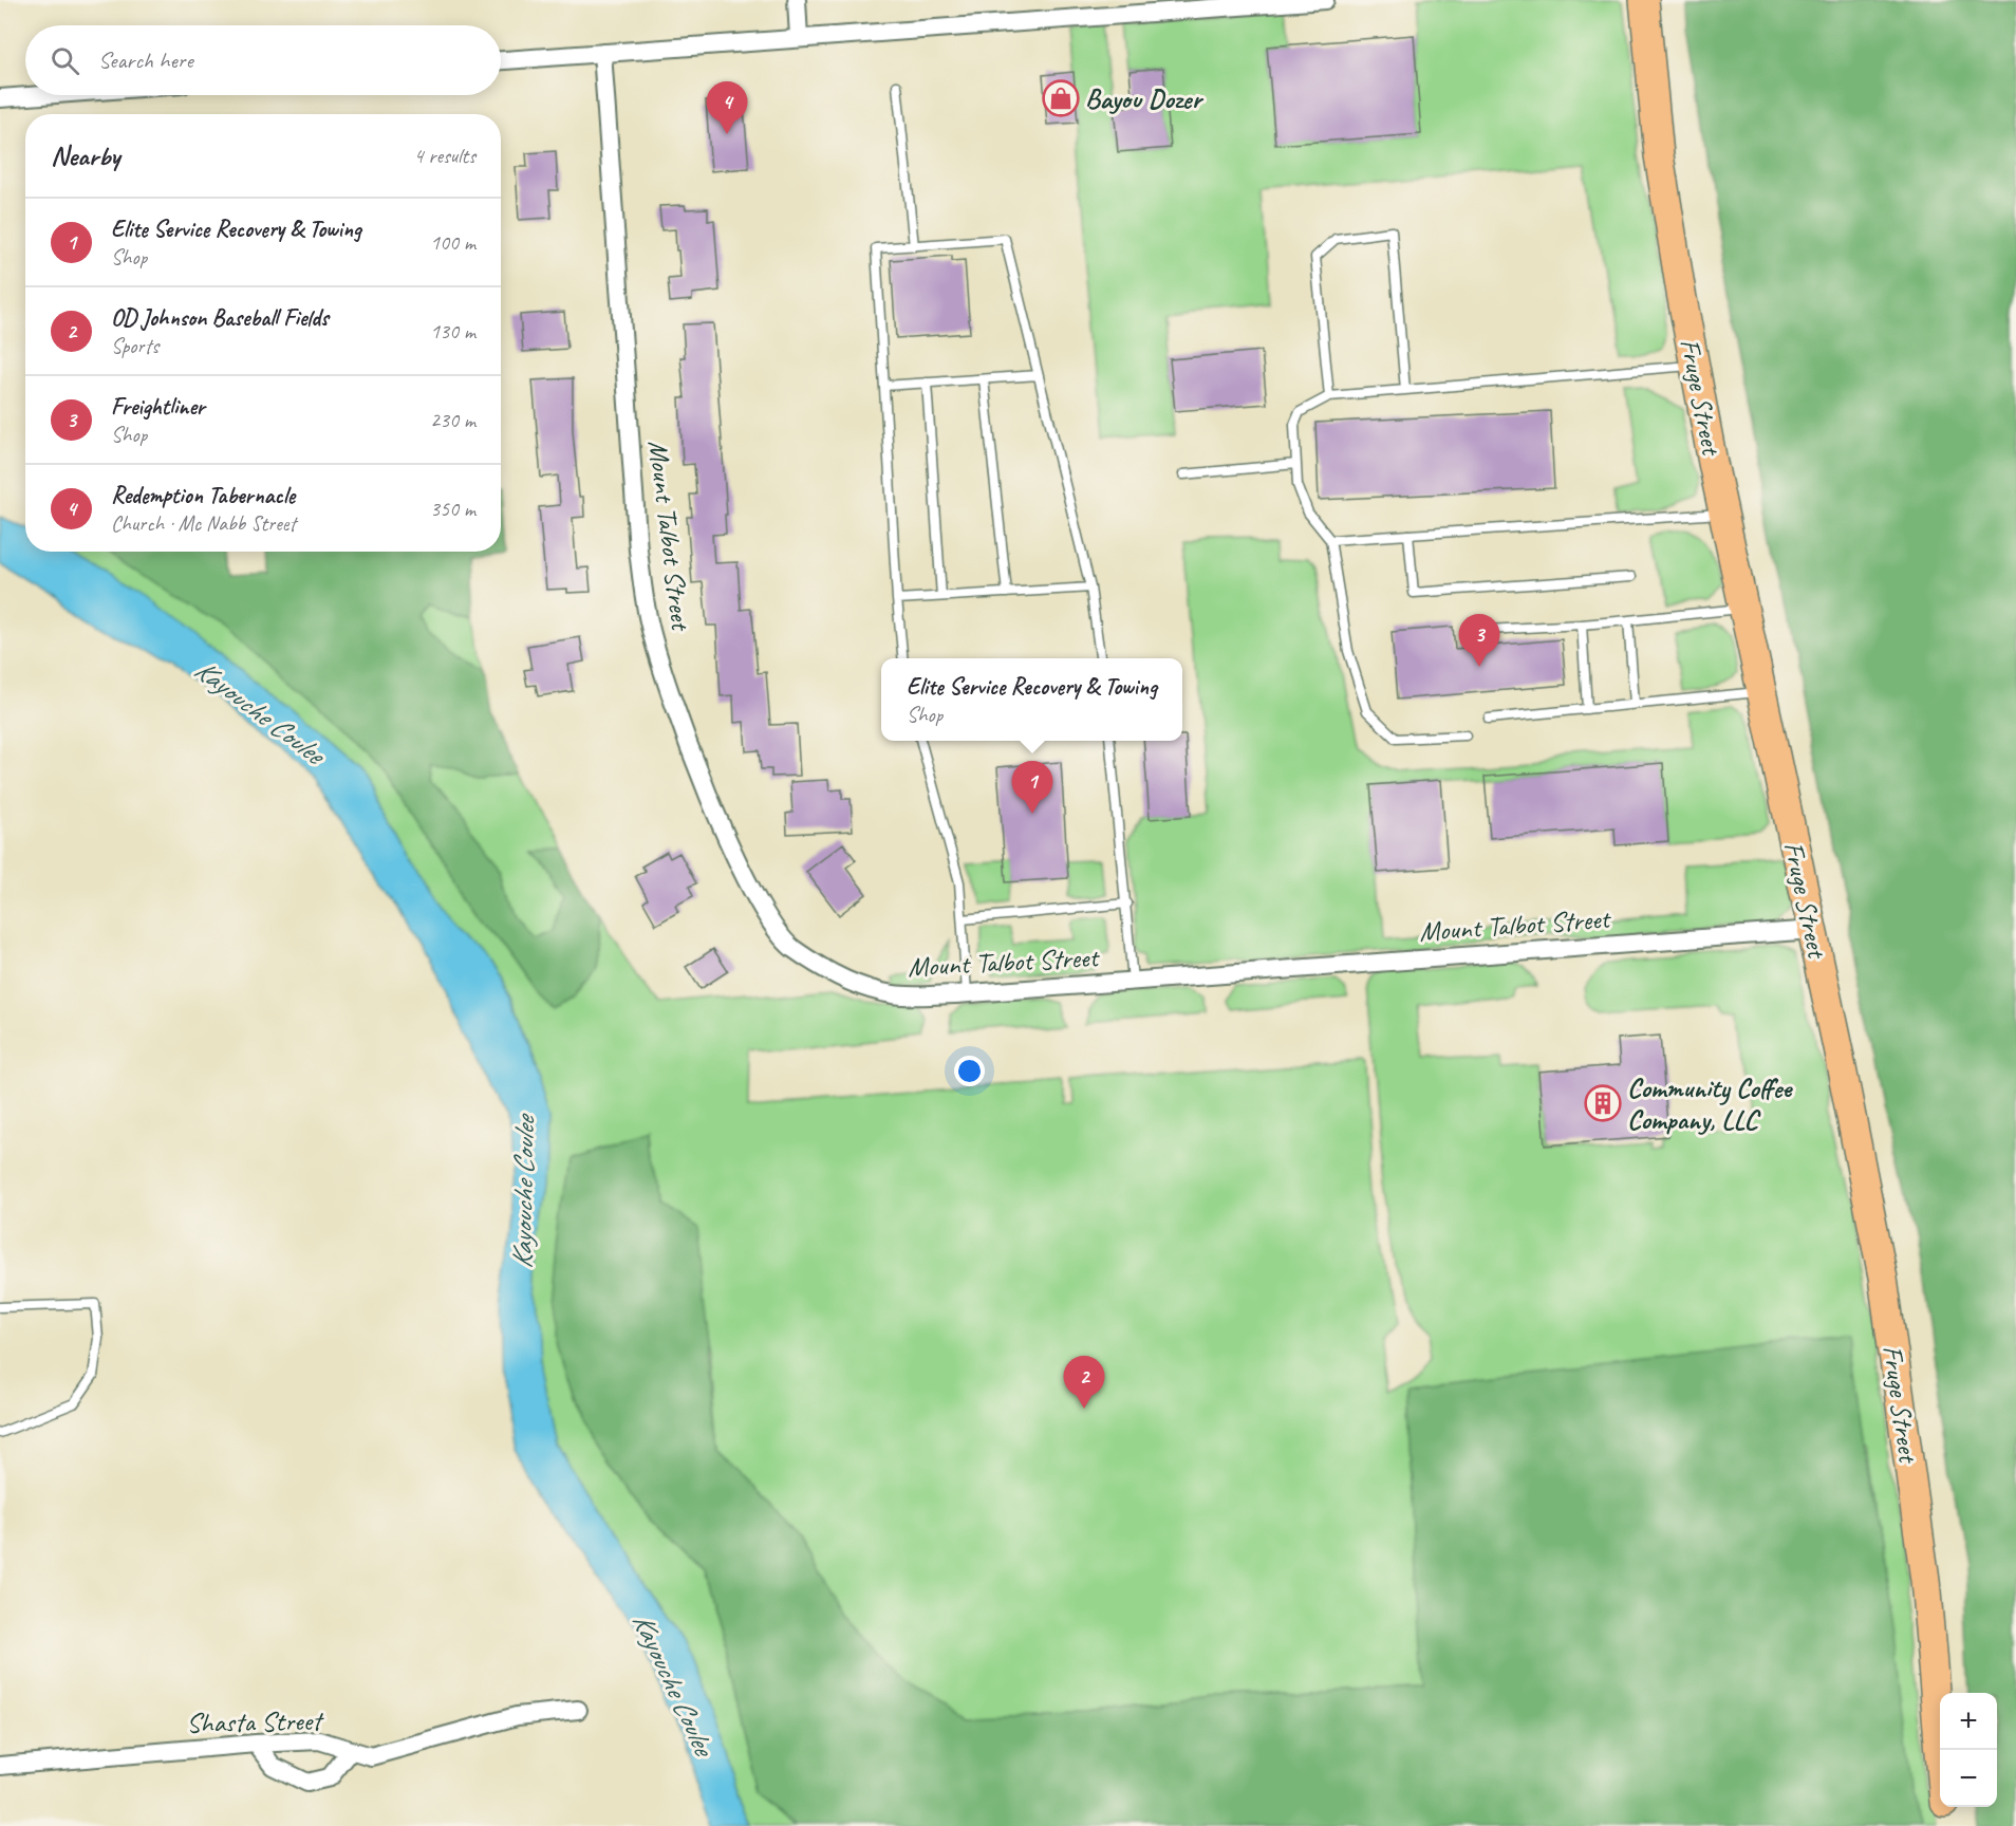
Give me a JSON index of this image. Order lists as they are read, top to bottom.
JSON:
{
  "streets": {
    "main road": ["Fruge Street"],
    "street": ["Mount Talbot Street", "Shasta Street"]
  },
  "crossings": [
    ["Fruge Street", "Mount Talbot Street"]
  ],
  "water": ["Kayouche Coulee"],
  "places": {
    "shop": ["Bayou Dozer"],
    "building": ["Community Coffee Company, LLC"]
  },
  "page": {
    "search": "Search here",
    "pins": [
      "4",
      "3",
      "1",
      "2"
    ],
    "heading": ["Nearby", "4 results"],
    "list": [
      {
        "mark": "1",
        "name": "Elite Service Recovery & Towing",
        "note": "Shop",
        "value": "100 m"
      },
      {
        "mark": "2",
        "name": "OD Johnson Baseball Fields",
        "note": "Sports",
        "value": "130 m"
      },
      {
        "mark": "3",
        "name": "Freightliner",
        "note": "Shop",
        "value": "230 m"
      },
      {
        "mark": "4",
        "name": "Redemption Tabernacle",
        "note": "Church · Mc Nabb Street",
        "value": "350 m"
      }
    ],
    "popup": ["Elite Service Recovery & Towing", "Shop"],
    "map_buttons": ["+", "−"]
  }
}
